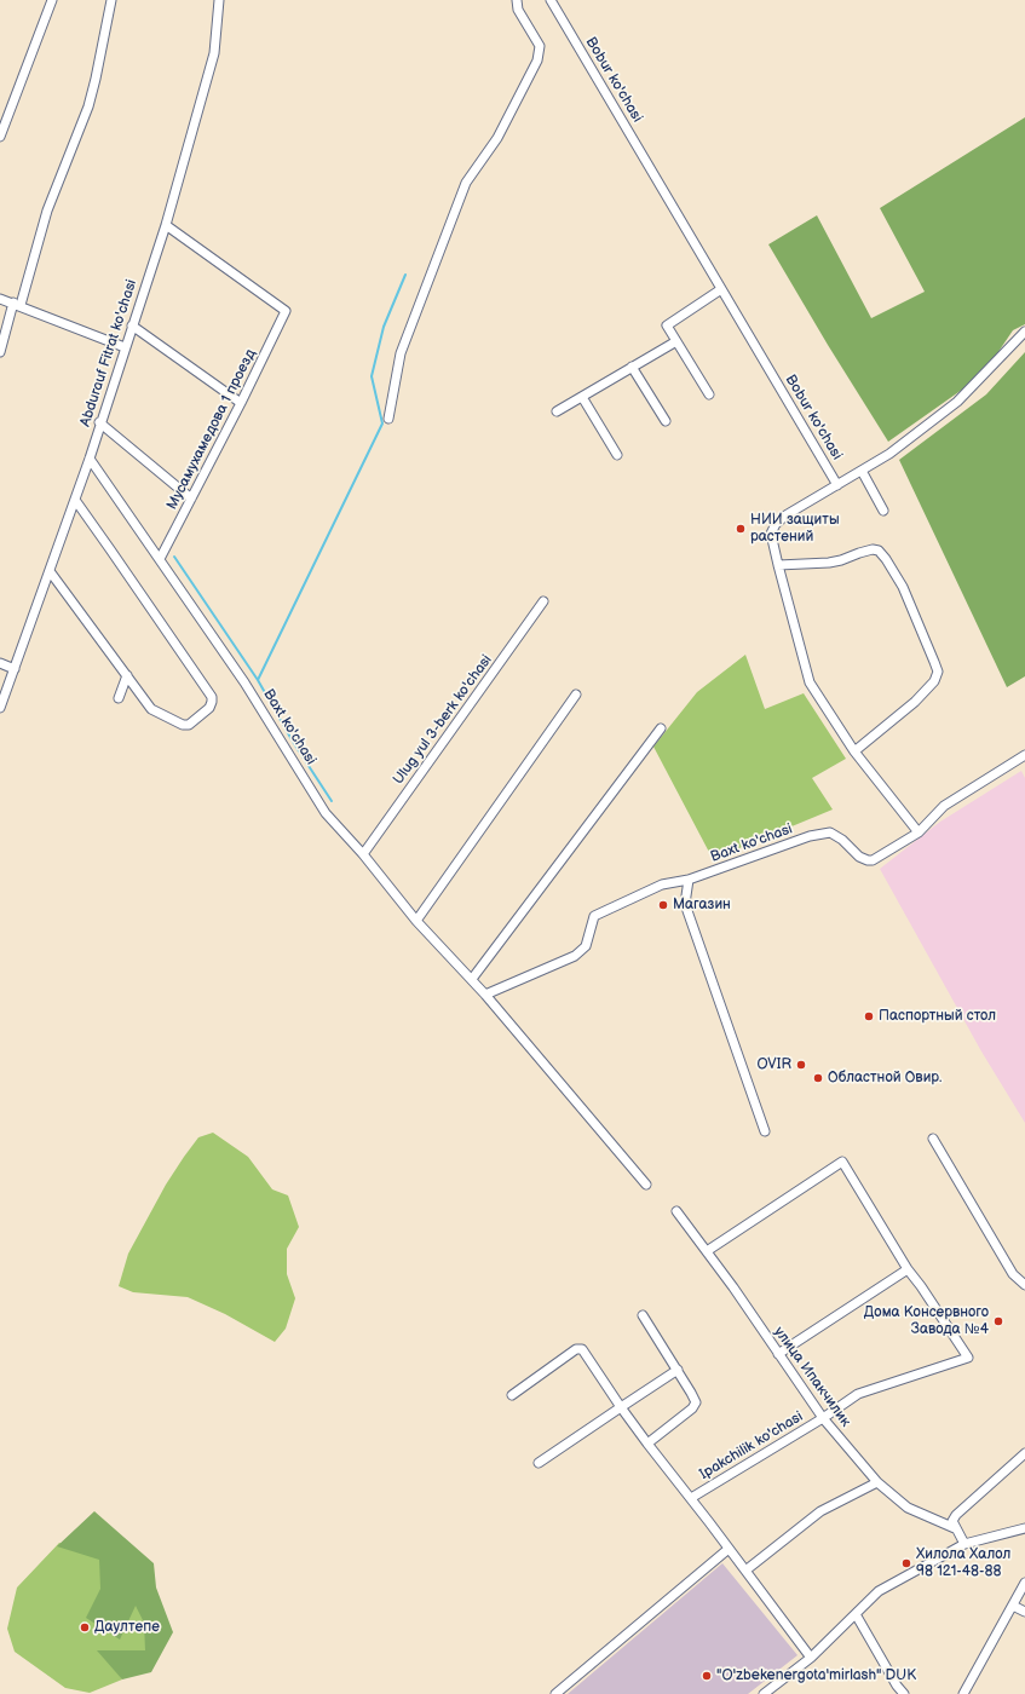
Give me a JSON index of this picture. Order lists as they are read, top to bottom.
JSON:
{
  "streets": {
    "street": [
      "Bobur ko'chasi",
      "Abdurauf Fitrat ko'chasi",
      "Мусамухамедова 1 проезд",
      "Ulug yul 3-berk ko'chasi",
      "Baxt ko'chasi",
      "улица Ипакчилик",
      "Ipakchilik ko'chasi"
    ]
  },
  "crossings": [
    ["Abdurauf Fitrat ko'chasi", "Мусамухамедова 1 проезд"],
    ["Abdurauf Fitrat ko'chasi", "Baxt ko'chasi"],
    ["Мусамухамедова 1 проезд", "Baxt ko'chasi"],
    ["Ulug yul 3-berk ko'chasi", "Baxt ko'chasi"],
    ["улица Ипакчилик", "Ipakchilik ko'chasi"]
  ],
  "places": [
    "НИИ защиты растений",
    "Магазин",
    "Паспортный стол",
    "OVIR",
    "Областной Овир.",
    "Дома Консервного Завода №4",
    "Хилола Халол 98 121-48-88",
    "Даултепе",
    "\"O'zbekenergota'mirlash\" DUK"
  ]
}
